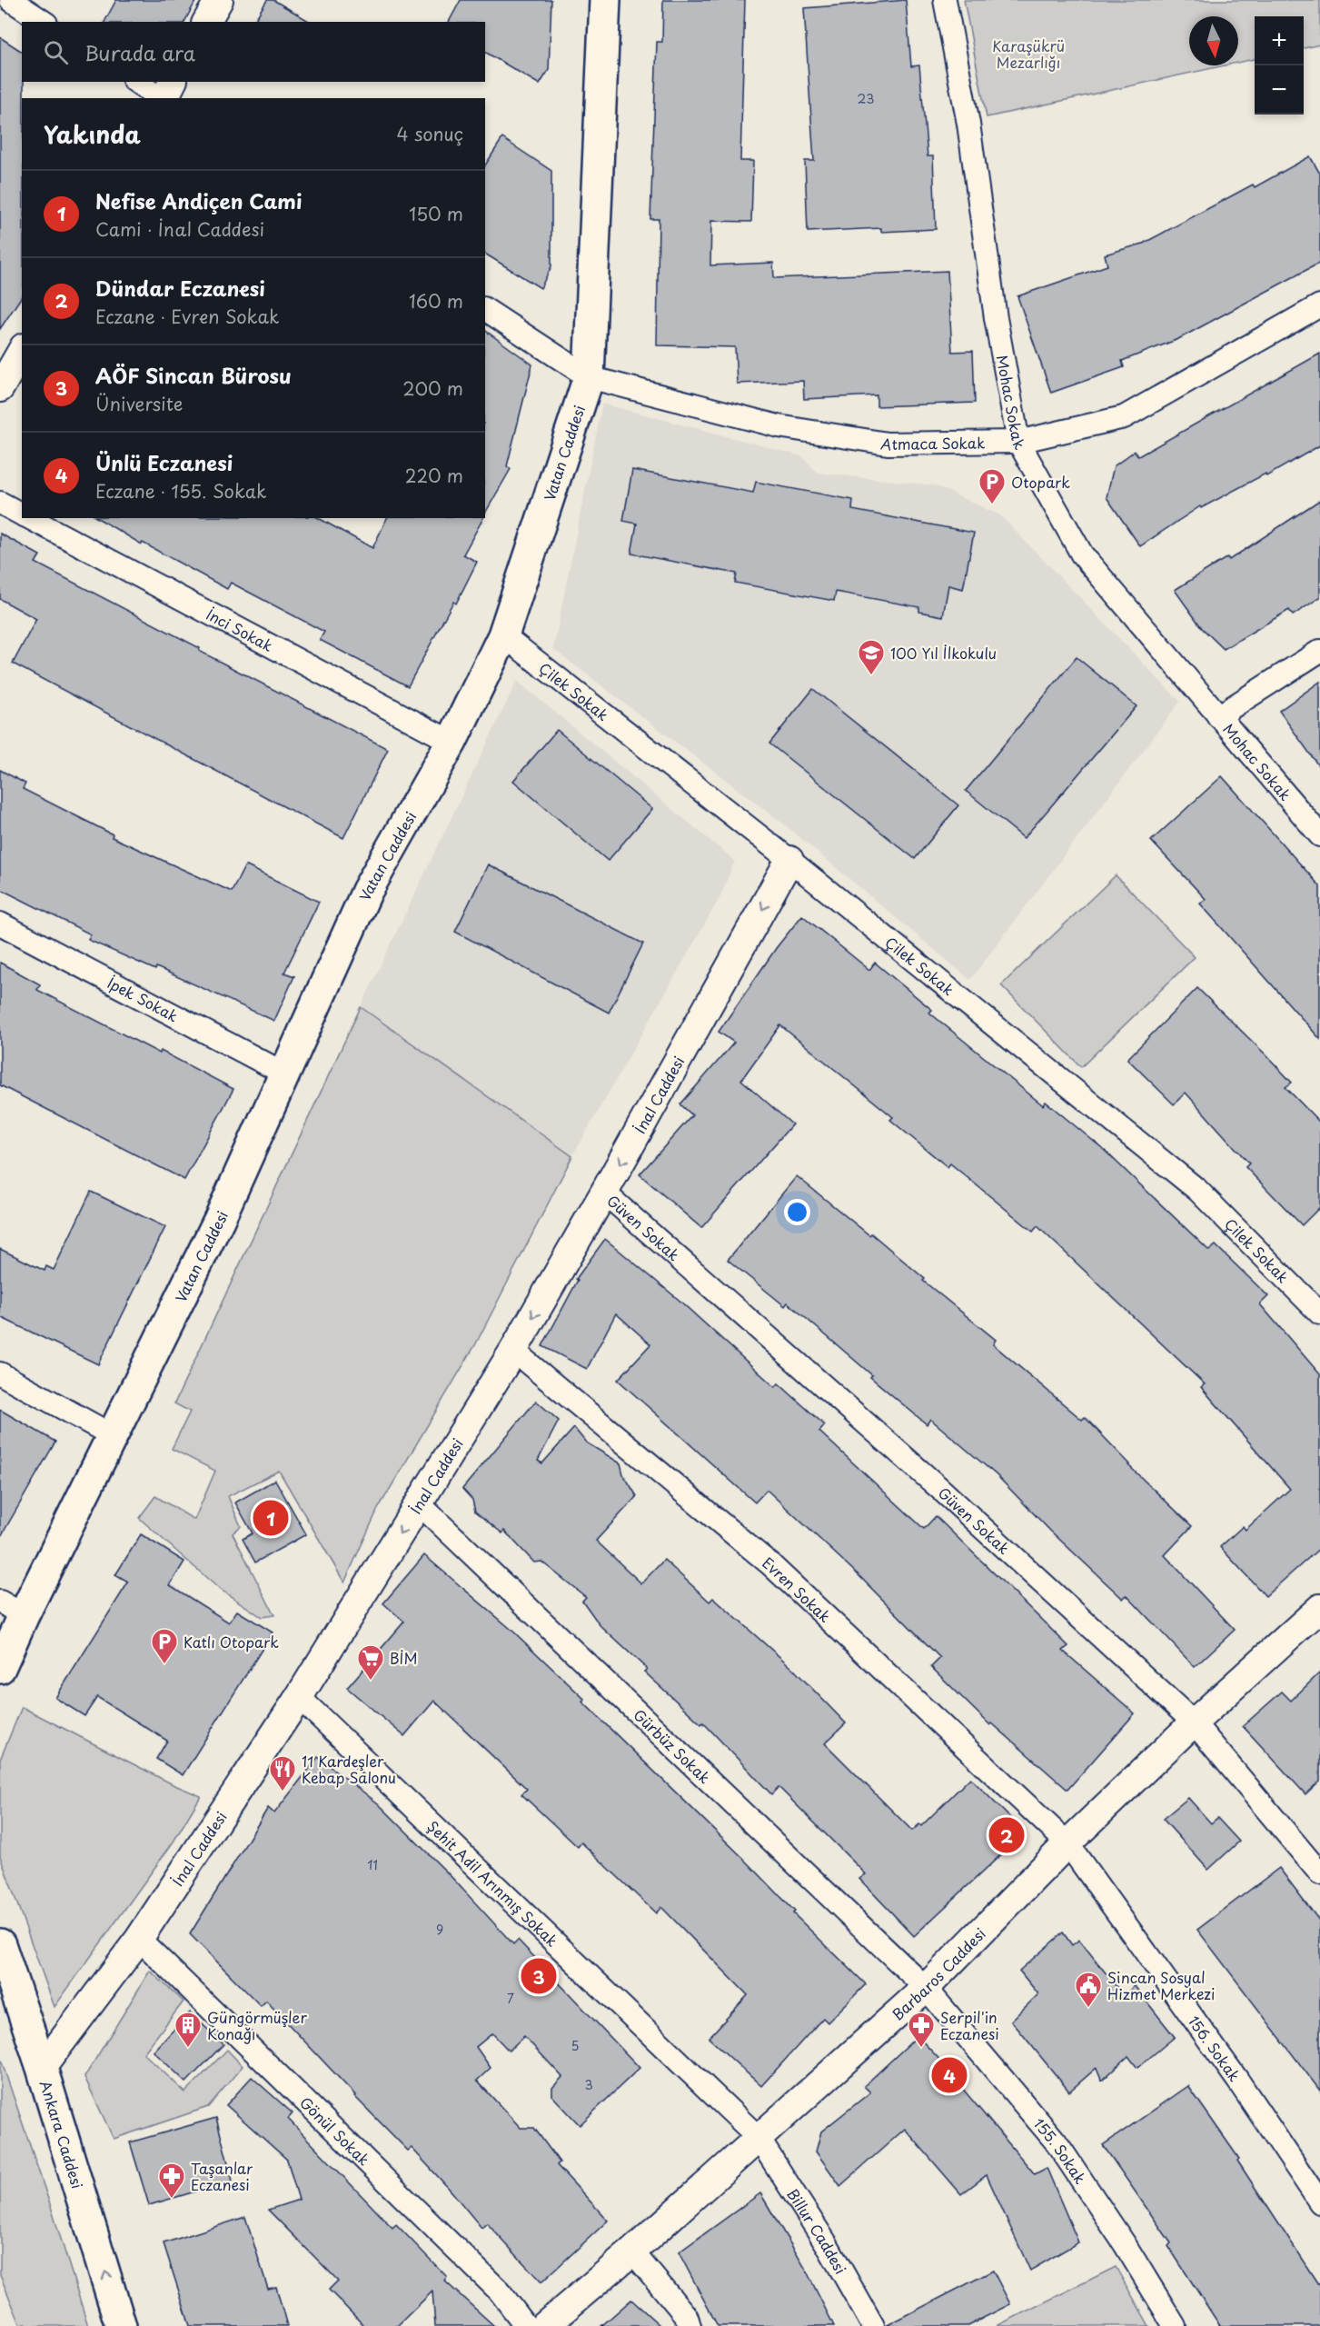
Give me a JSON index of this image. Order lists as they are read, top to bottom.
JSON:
{
  "streets": {
    "main road": ["Vatan Caddesi", "Ankara Caddesi"],
    "street": [
      "Mohac Sokak",
      "Atmaca Sokak",
      "İnci Sokak",
      "Çilek Sokak",
      "İpek Sokak",
      "İnal Caddesi",
      "Güven Sokak",
      "Evren Sokak",
      "Gürbüz Sokak",
      "Şehit Adil Arınmış Sokak",
      "Barbaros Caddesi",
      "156. Sokak",
      "Gönül Sokak",
      "155. Sokak",
      "Billur Caddesi"
    ]
  },
  "crossings": [
    ["Mohac Sokak", "Atmaca Sokak"],
    ["Atmaca Sokak", "Vatan Caddesi"],
    ["Vatan Caddesi", "İnci Sokak"],
    ["Vatan Caddesi", "Çilek Sokak"],
    ["Vatan Caddesi", "İpek Sokak"],
    ["Çilek Sokak", "İnal Caddesi"],
    ["İnal Caddesi", "Güven Sokak"],
    ["İnal Caddesi", "Evren Sokak"],
    ["İnal Caddesi", "Gürbüz Sokak"],
    ["İnal Caddesi", "Şehit Adil Arınmış Sokak"],
    ["İnal Caddesi", "Gönül Sokak"],
    ["İnal Caddesi", "Ankara Caddesi"],
    ["Güven Sokak", "Barbaros Caddesi"],
    ["Evren Sokak", "Barbaros Caddesi"],
    ["Evren Sokak", "156. Sokak"],
    ["Gürbüz Sokak", "Barbaros Caddesi"],
    ["Gürbüz Sokak", "155. Sokak"],
    ["Şehit Adil Arınmış Sokak", "Barbaros Caddesi"],
    ["Şehit Adil Arınmış Sokak", "Billur Caddesi"],
    ["Barbaros Caddesi", "156. Sokak"],
    ["Barbaros Caddesi", "155. Sokak"],
    ["Barbaros Caddesi", "Billur Caddesi"]
  ],
  "one_way": ["İnal Caddesi", "Ankara Caddesi"],
  "parks": ["Karaşükrü Mezarlığı"],
  "places": {
    "parking": ["Otopark", "Katlı Otopark"],
    "school or university": ["100 Yıl İlkokulu"],
    "supermarket": ["BİM"],
    "restaurant": ["11 Kardeşler Kebap Salonu"],
    "public building": ["Sincan Sosyal Hizmet Merkezi"],
    "building": ["Güngörmüşler Konağı"],
    "pharmacy": ["Serpil'in Eczanesi", "Taşanlar Eczanesi"]
  },
  "house_numbers": [
    "23",
    "11",
    "9",
    "7",
    "5",
    "3"
  ],
  "north": "bottom",
  "page": {
    "map_buttons": ["+", "−"],
    "search": "Burada ara",
    "heading": ["Yakında", "4 sonuç"],
    "list": [
      {
        "mark": "1",
        "name": "Nefise Andiçen Cami",
        "note": "Cami · İnal Caddesi",
        "value": "150 m"
      },
      {
        "mark": "2",
        "name": "Dündar Eczanesi",
        "note": "Eczane · Evren Sokak",
        "value": "160 m"
      },
      {
        "mark": "3",
        "name": "AÖF Sincan Bürosu",
        "note": "Üniversite",
        "value": "200 m"
      },
      {
        "mark": "4",
        "name": "Ünlü Eczanesi",
        "note": "Eczane · 155. Sokak",
        "value": "220 m"
      }
    ],
    "pins": [
      "1",
      "2",
      "3",
      "4"
    ]
  }
}
